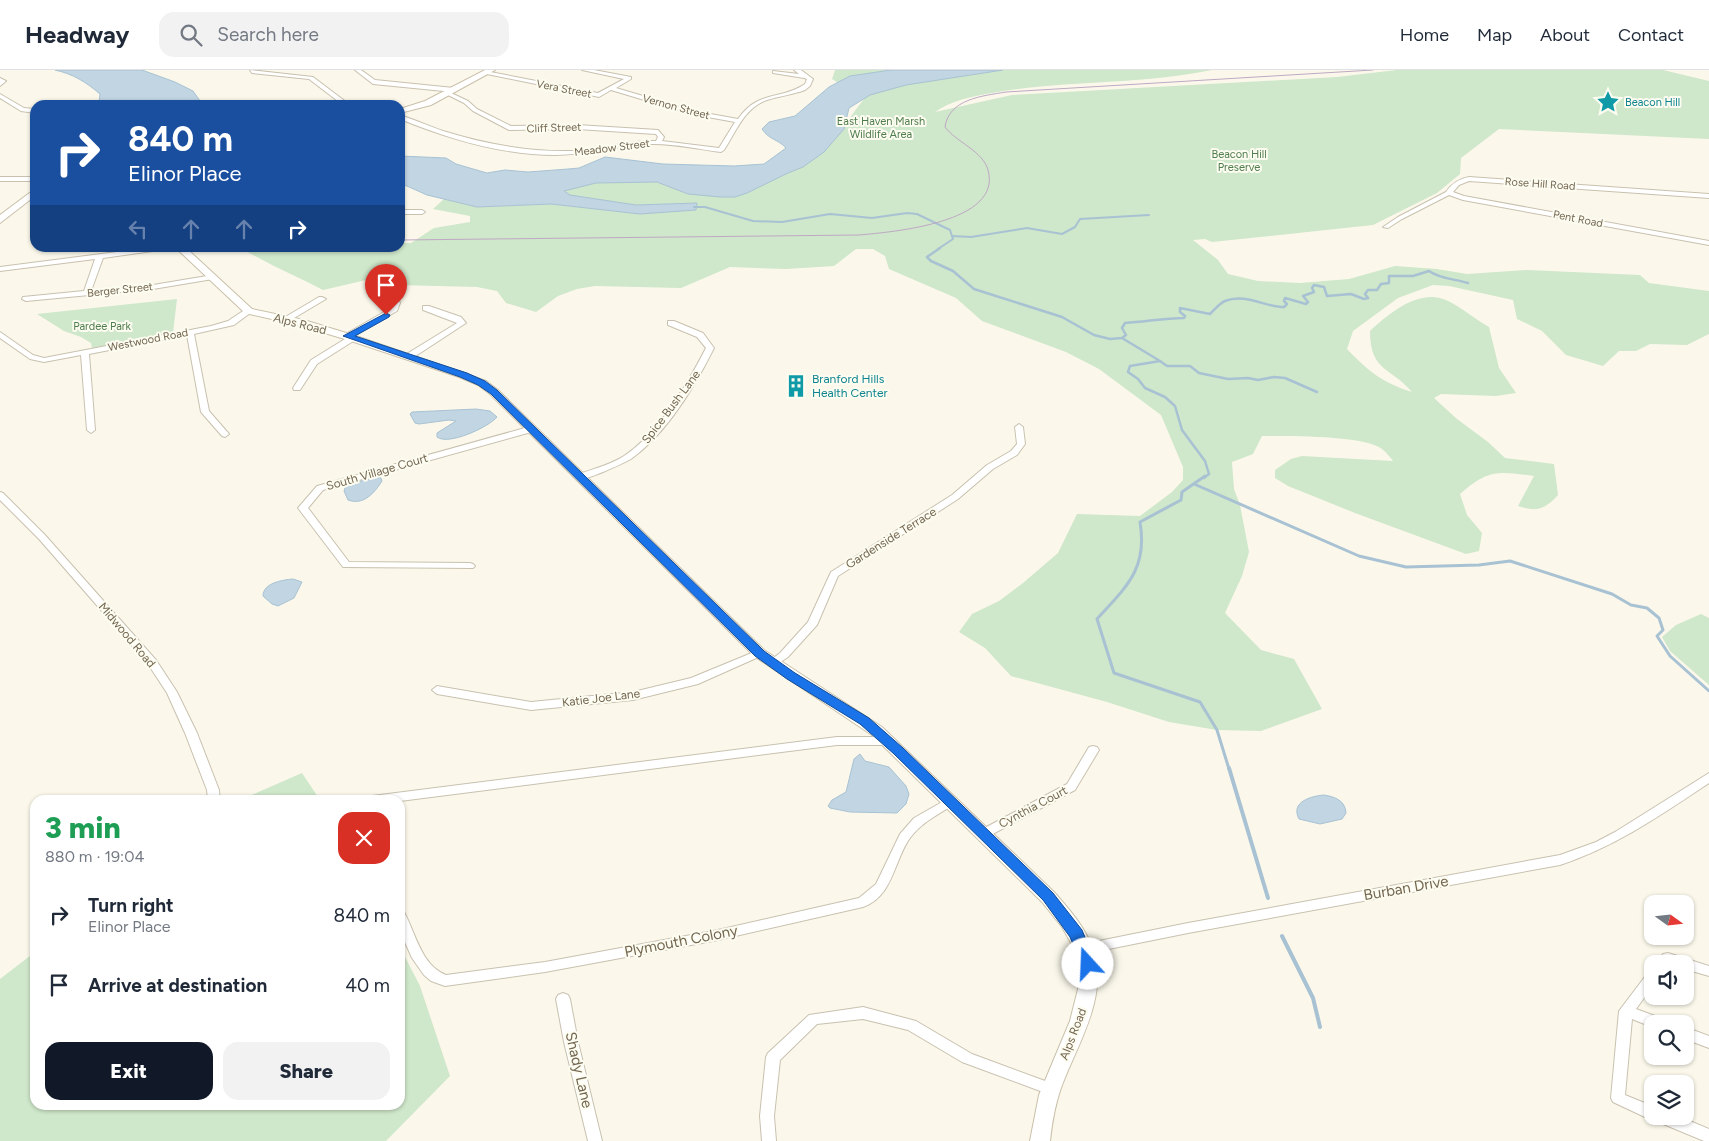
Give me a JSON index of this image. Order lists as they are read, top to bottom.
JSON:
{
  "streets": {
    "street": [
      "Vera Street",
      "Vernon Street",
      "Cliff Street",
      "Meadow Street",
      "Rose Hill Road",
      "Pent Road",
      "Berger Street",
      "Alps Road",
      "Westwood Road",
      "Spice Bush Lane",
      "South Village Court",
      "Gardenside Terrace",
      "Midwood Road",
      "Katie Joe Lane",
      "Cynthia Court",
      "Burban Drive",
      "Plymouth Colony",
      "Shady Lane"
    ]
  },
  "crossings": [
    ["Vera Street", "Vernon Street"],
    ["Vernon Street", "Meadow Street"],
    ["Cliff Street", "Meadow Street"],
    ["Rose Hill Road", "Pent Road"],
    ["Alps Road", "Westwood Road"],
    ["Alps Road", "Spice Bush Lane"],
    ["Alps Road", "South Village Court"],
    ["Alps Road", "Gardenside Terrace"],
    ["Alps Road", "Katie Joe Lane"],
    ["Alps Road", "Cynthia Court"],
    ["Alps Road", "Burban Drive"],
    ["Alps Road", "Plymouth Colony"],
    ["Gardenside Terrace", "Katie Joe Lane"]
  ],
  "parks": ["East Haven Marsh Wildlife Area", "Beacon Hill Preserve", "Pardee Park"],
  "places": {
    "place": ["Beacon Hill"],
    "building": ["Branford Hills Health Center"]
  },
  "north": "right",
  "page": {
    "header": "Headway",
    "search": "Search here",
    "nav": [
      "Home",
      "Map",
      "About",
      "Contact"
    ],
    "turn": ["840 m", "Elinor Place"],
    "heading": ["3 min", "880 m · 19:04"],
    "list": [
      {
        "name": "Turn right",
        "note": "Elinor Place",
        "value": "840 m"
      },
      {
        "name": "Arrive at destination",
        "value": "40 m"
      }
    ],
    "buttons": ["Exit", "Share"]
  }
}
